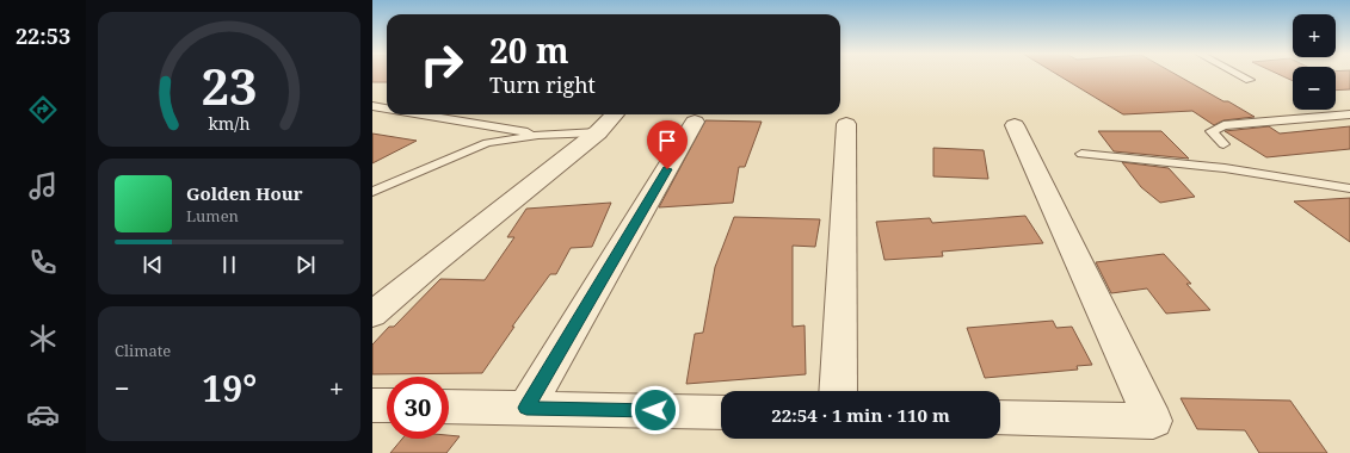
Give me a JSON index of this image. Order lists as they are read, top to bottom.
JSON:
{
  "page": {
    "tabs": "22:53",
    "map_buttons": ["+", "−"],
    "turn": ["20 m", "Turn right"],
    "song": ["Golden Hour", "Lumen"],
    "tile": "Climate",
    "heat": ["−", "19°", "+"],
    "limit": "30",
    "trip": "22:54 · 1 min · 110 m",
    "gauge": ["23", "km/h"]
  }
}
